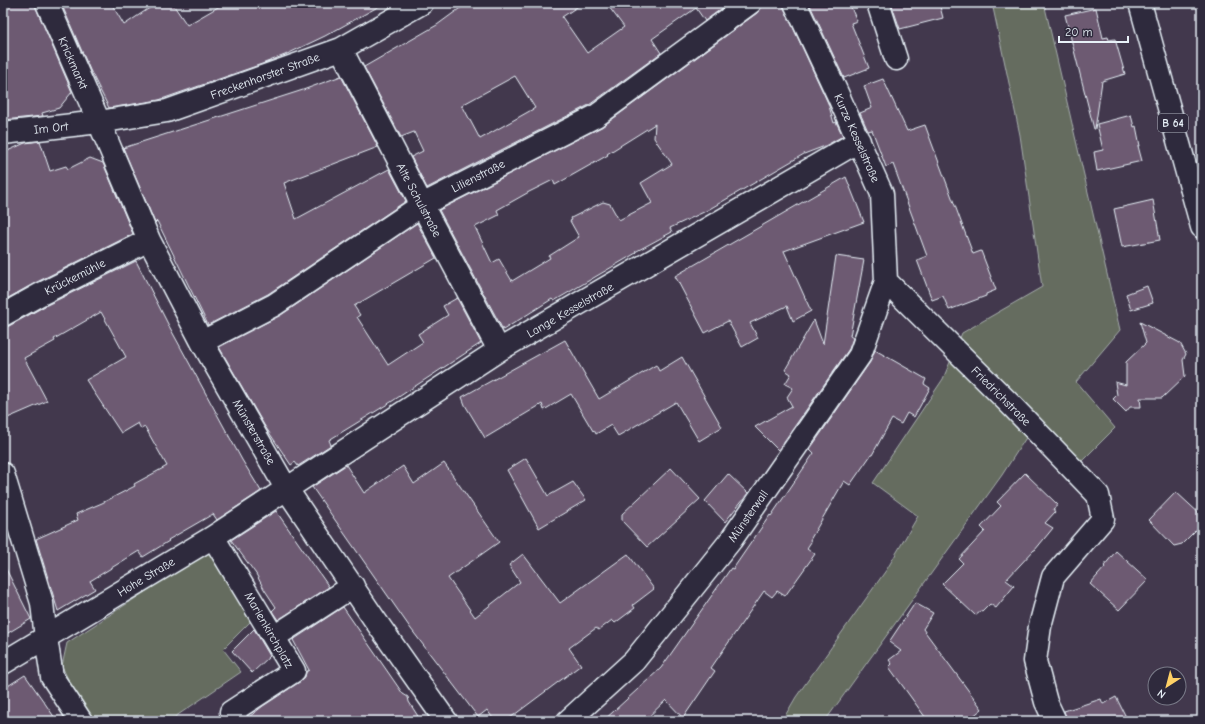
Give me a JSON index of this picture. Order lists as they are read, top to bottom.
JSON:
{
  "streets": {
    "street": [
      "Krickmarkt",
      "Freckenhorster Straße",
      "B 64",
      "Im Ort",
      "Kurze Kesselstraße",
      "Lilienstraße",
      "Alte Schulstraße",
      "Krückemühle",
      "Lange Kesselstraße",
      "Friedrichstraße",
      "Münsterstraße",
      "Münsterwall",
      "Hohe Straße",
      "Marienkirchplatz"
    ]
  },
  "crossings": [
    ["Krickmarkt", "Freckenhorster Straße"],
    ["Krickmarkt", "Im Ort"],
    ["Krickmarkt", "Münsterstraße"],
    ["Freckenhorster Straße", "Im Ort"],
    ["Freckenhorster Straße", "Alte Schulstraße"],
    ["Freckenhorster Straße", "Münsterstraße"],
    ["Im Ort", "Münsterstraße"],
    ["Kurze Kesselstraße", "Lange Kesselstraße"],
    ["Kurze Kesselstraße", "Friedrichstraße"],
    ["Kurze Kesselstraße", "Münsterwall"],
    ["Lilienstraße", "Alte Schulstraße"],
    ["Lilienstraße", "Münsterstraße"],
    ["Alte Schulstraße", "Lange Kesselstraße"],
    ["Krückemühle", "Münsterstraße"],
    ["Lange Kesselstraße", "Münsterstraße"],
    ["Lange Kesselstraße", "Hohe Straße"],
    ["Friedrichstraße", "Münsterwall"],
    ["Münsterstraße", "Hohe Straße"],
    ["Hohe Straße", "Marienkirchplatz"]
  ],
  "scale_bar": "20 m",
  "north": "bottom left"
}
